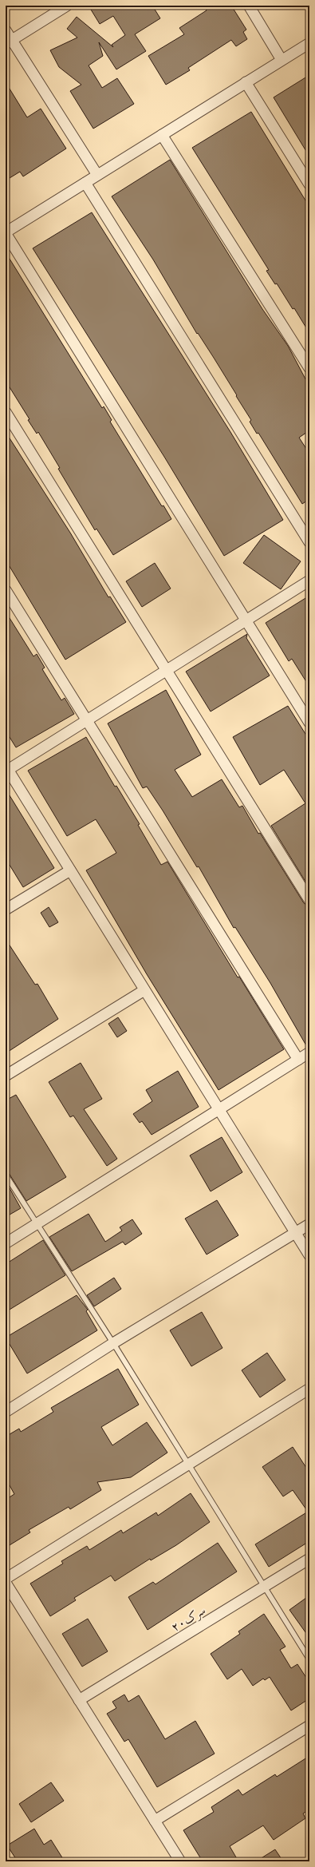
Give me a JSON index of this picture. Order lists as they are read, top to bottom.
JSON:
{
  "streets": {
    "street": ["سرک۲۰"]
  }
}
